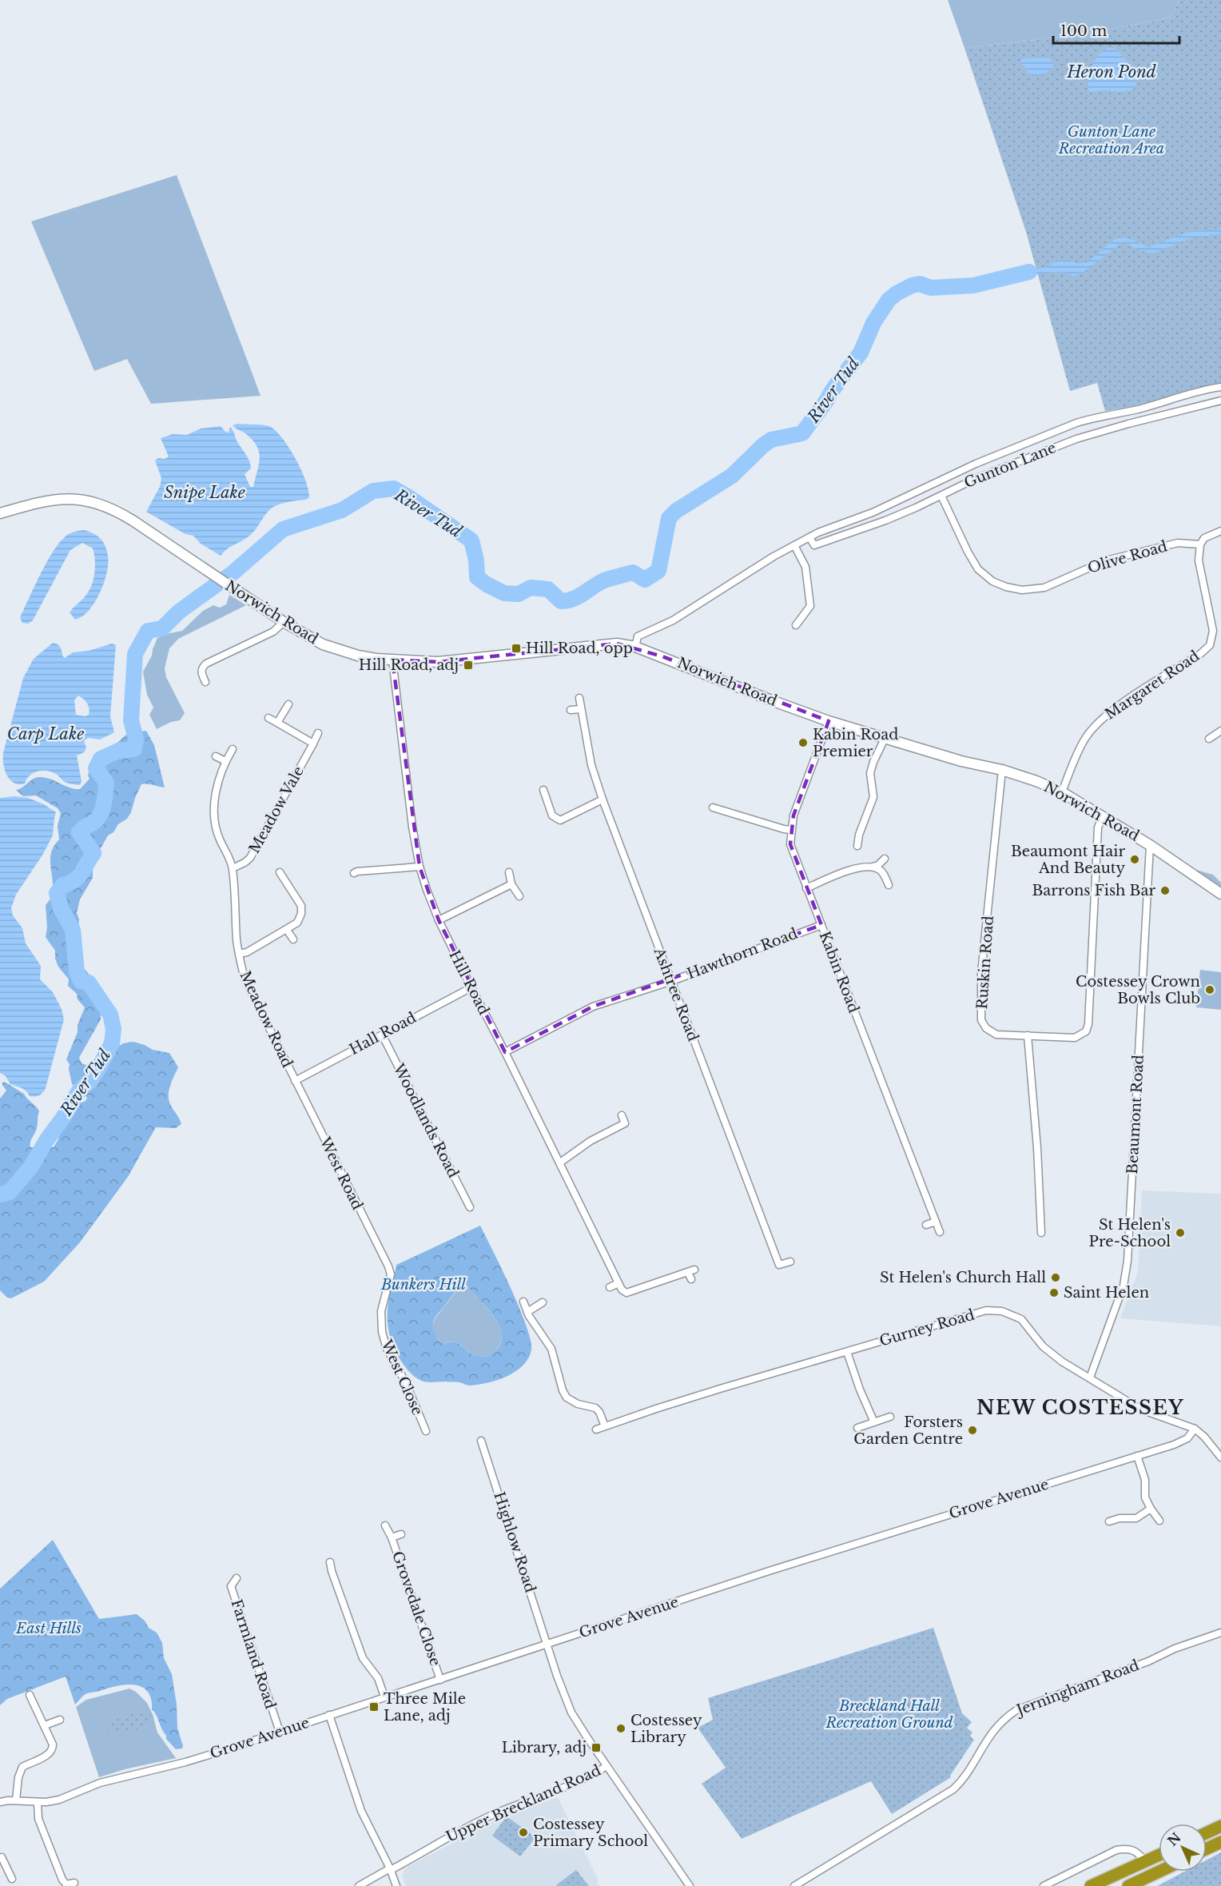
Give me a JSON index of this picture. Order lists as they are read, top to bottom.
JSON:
{
  "streets": {
    "street": [
      "Gunton Lane",
      "Olive Road",
      "Norwich Road",
      "Margaret Road",
      "Meadow Vale",
      "Hawthorn Road",
      "Ruskin Road",
      "Kabin Road",
      "Hill Road",
      "Ashtree Road",
      "Meadow Road",
      "Hall Road",
      "Beaumont Road",
      "Woodlands Road",
      "West Road",
      "Gurney Road",
      "West Close",
      "Grove Avenue",
      "Highlow Road",
      "Grovedale Close",
      "Farmland Road",
      "Jerningham Road",
      "Upper Breckland Road"
    ]
  },
  "crossings": [
    ["Gunton Lane", "Olive Road"],
    ["Gunton Lane", "Norwich Road"],
    ["Olive Road", "Margaret Road"],
    ["Norwich Road", "Margaret Road"],
    ["Norwich Road", "Ruskin Road"],
    ["Norwich Road", "Kabin Road"],
    ["Norwich Road", "Hill Road"],
    ["Norwich Road", "Beaumont Road"],
    ["Meadow Vale", "Meadow Road"],
    ["Hawthorn Road", "Kabin Road"],
    ["Hawthorn Road", "Hill Road"],
    ["Hawthorn Road", "Ashtree Road"],
    ["Hill Road", "Hall Road"],
    ["Meadow Road", "Hall Road"],
    ["Meadow Road", "West Road"],
    ["Hall Road", "Woodlands Road"],
    ["Hall Road", "West Road"],
    ["Beaumont Road", "Gurney Road"],
    ["West Road", "West Close"],
    ["Gurney Road", "Grove Avenue"],
    ["Grove Avenue", "Highlow Road"],
    ["Grove Avenue", "Grovedale Close"],
    ["Grove Avenue", "Farmland Road"],
    ["Highlow Road", "Upper Breckland Road"]
  ],
  "districts": ["NEW COSTESSEY"],
  "water": [
    "Heron Pond",
    "River Tud",
    "Snipe Lake",
    "Carp Lake"
  ],
  "parks": [
    "Gunton Lane Recreation Area",
    "Bunkers Hill",
    "East Hills",
    "Breckland Hall Recreation Ground"
  ],
  "places": {
    "transit": [
      "Hill Road, opp",
      "Hill Road, adj",
      "Three Mile Lane, adj",
      "Library, adj"
    ],
    "other": [
      "Kabin Road Premier",
      "Beaumont Hair And Beauty",
      "Barrons Fish Bar",
      "Costessey Crown Bowls Club",
      "St Helen's Pre-School",
      "St Helen's Church Hall",
      "Saint Helen",
      "Forsters Garden Centre",
      "Costessey Library",
      "Costessey Primary School"
    ]
  },
  "scale_bar": "100 m",
  "north": "top left"
}
